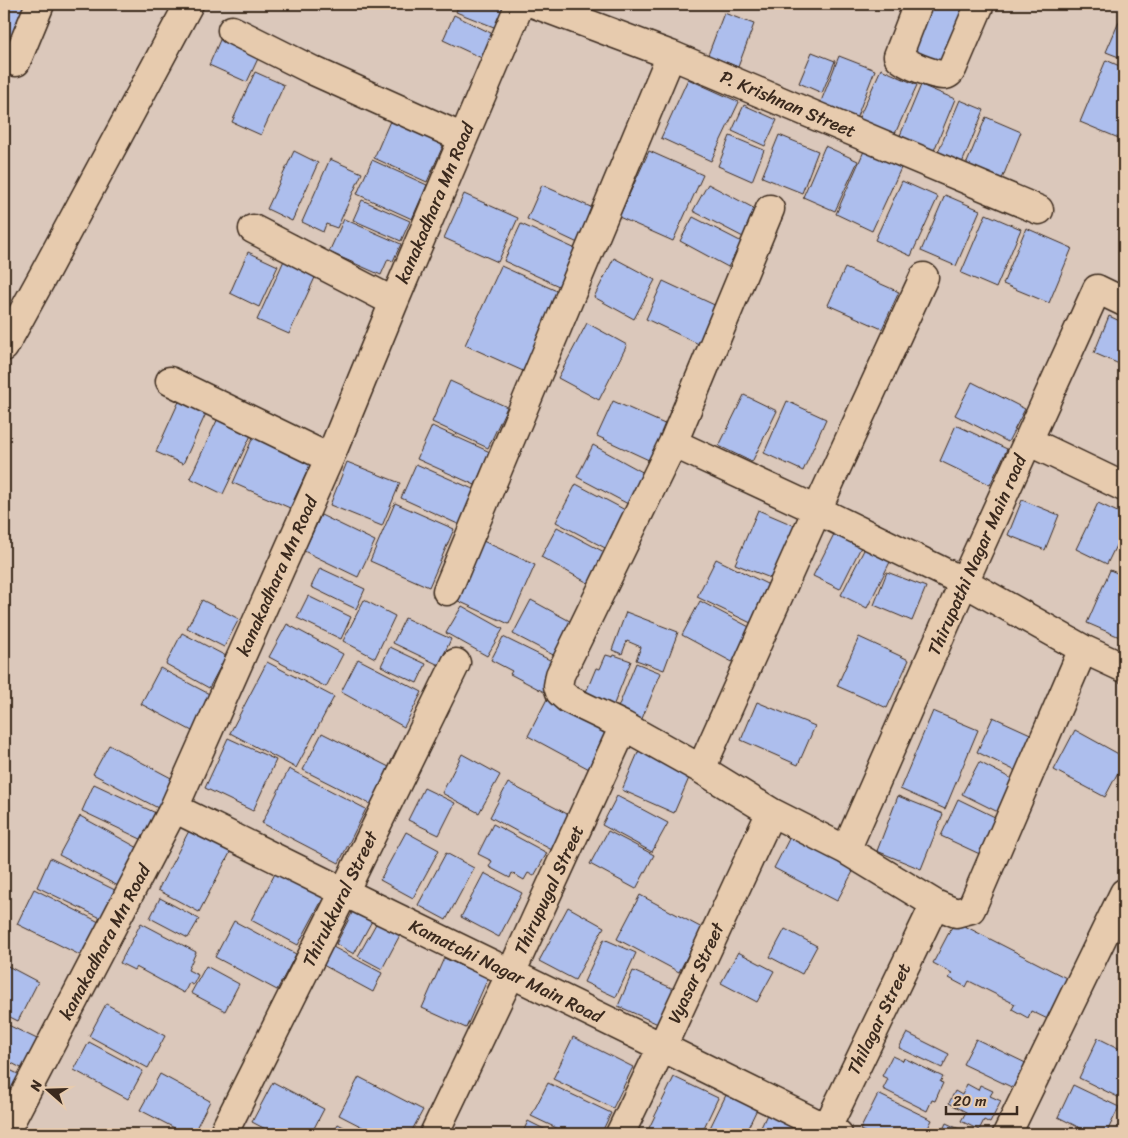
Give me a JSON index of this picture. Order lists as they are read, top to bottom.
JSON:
{
  "streets": {
    "street": [
      "P. Krishnan Street",
      "kanakadhara Mn Road",
      "Thirupathi Nagar Main road",
      "Thirupugal Street",
      "Thirukkural Street",
      "Kamatchi Nagar Main Road",
      "Vyasar Street",
      "Thilagar Street"
    ]
  },
  "crossings": [
    ["kanakadhara Mn Road", "Kamatchi Nagar Main Road"],
    ["Thirupugal Street", "Kamatchi Nagar Main Road"],
    ["Thirukkural Street", "Kamatchi Nagar Main Road"],
    ["Kamatchi Nagar Main Road", "Vyasar Street"],
    ["Kamatchi Nagar Main Road", "Thilagar Street"]
  ],
  "scale_bar": "20 m",
  "north": "left"
}
